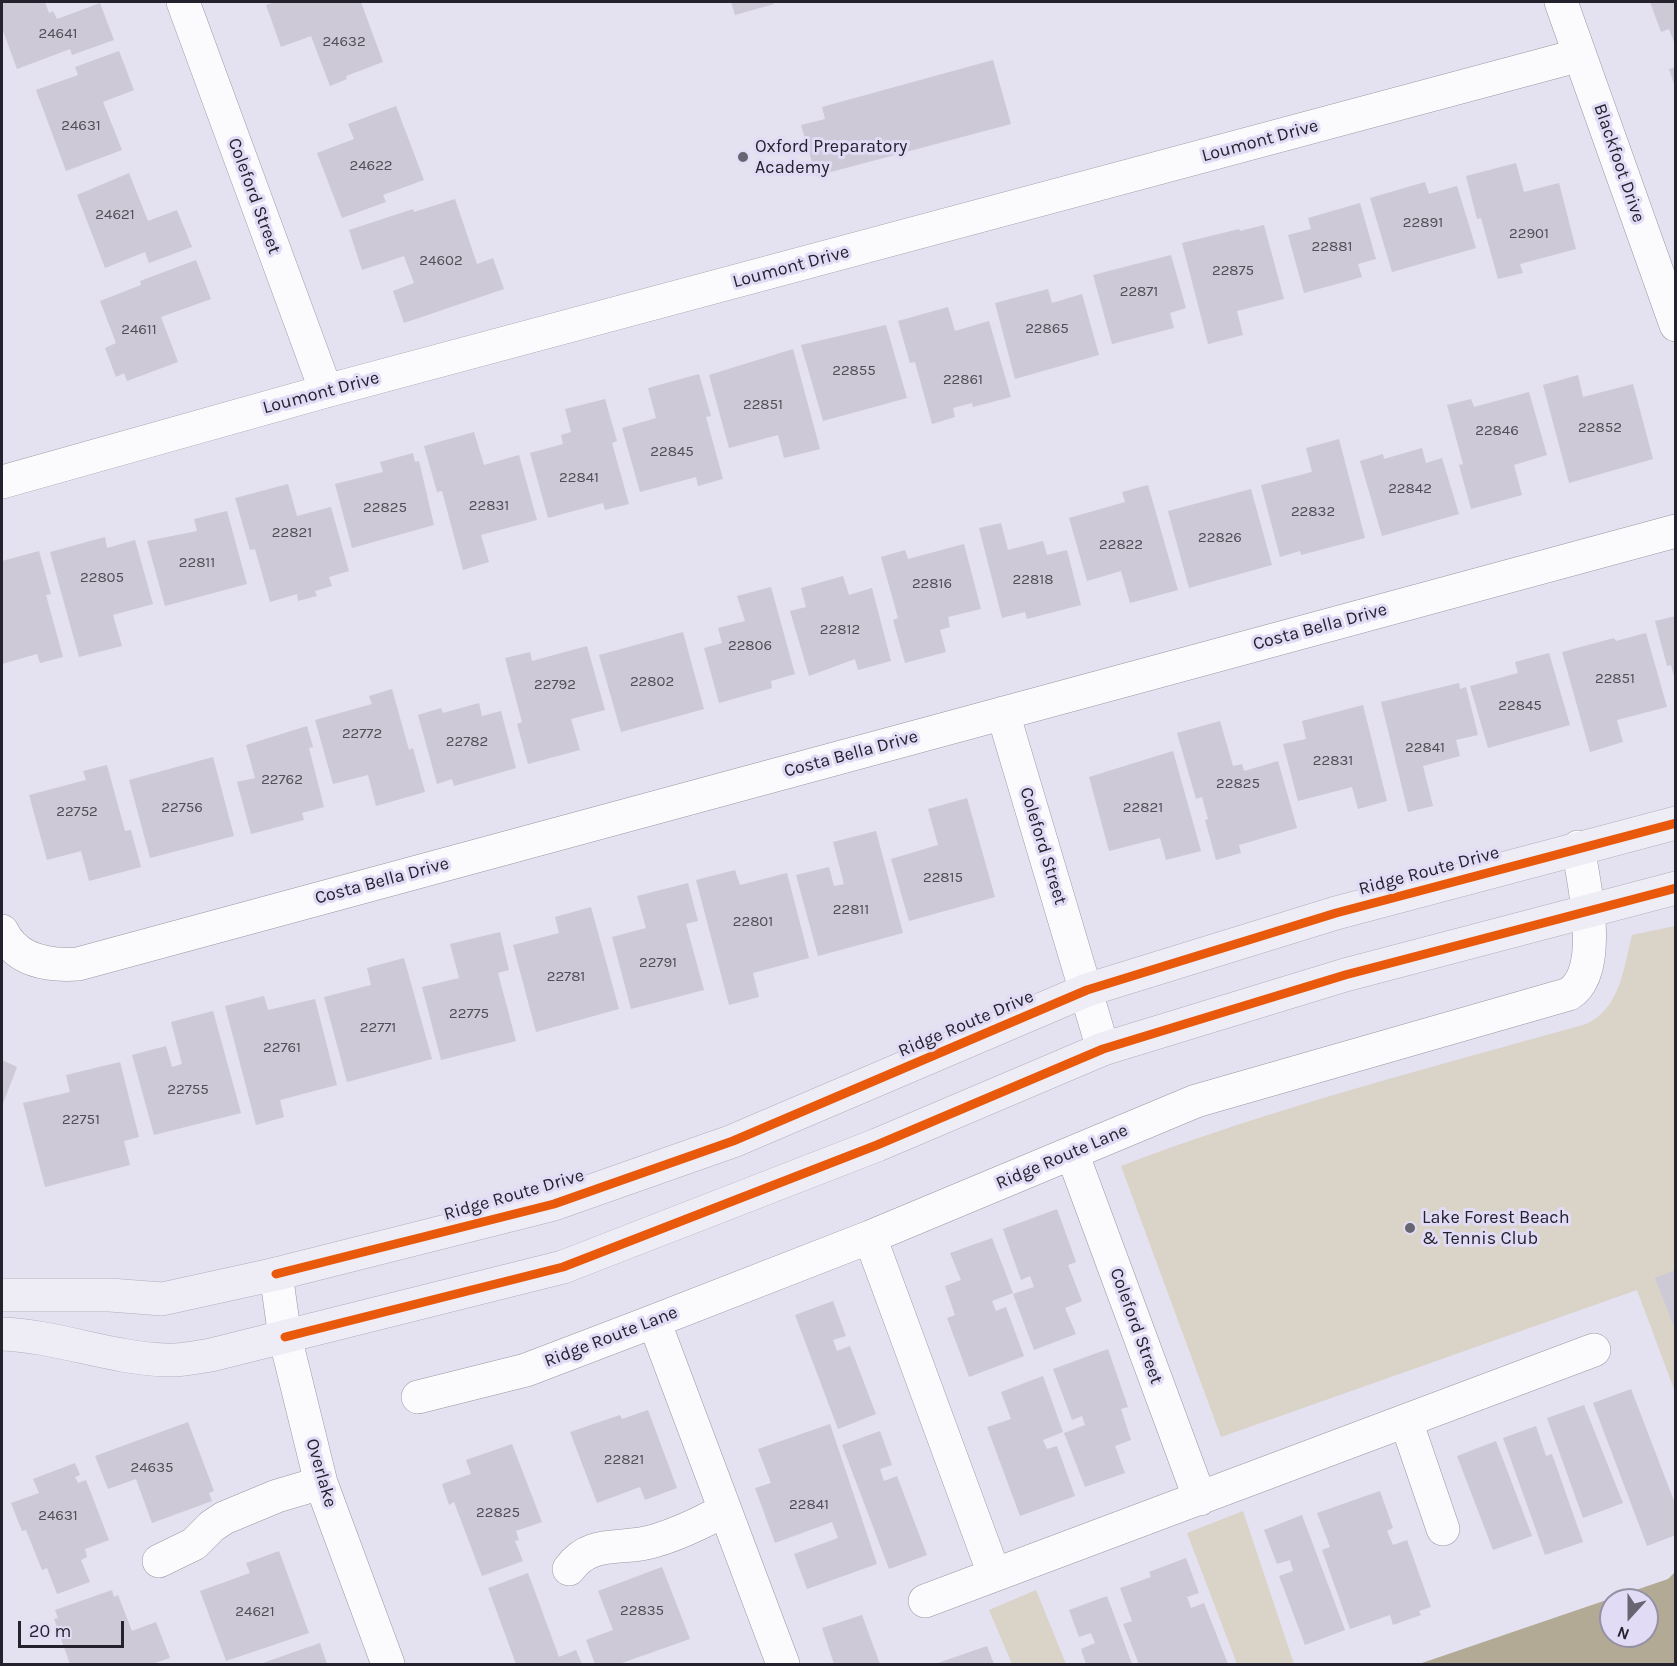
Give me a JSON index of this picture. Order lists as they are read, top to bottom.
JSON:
{
  "streets": {
    "main road": ["Ridge Route Drive"],
    "street": [
      "Loumont Drive",
      "Blackfoot Drive",
      "Coleford Street",
      "Costa Bella Drive",
      "Ridge Route Lane",
      "Overlake"
    ]
  },
  "crossings": [
    ["Loumont Drive", "Blackfoot Drive"],
    ["Loumont Drive", "Coleford Street"],
    ["Coleford Street", "Costa Bella Drive"],
    ["Coleford Street", "Ridge Route Drive"],
    ["Coleford Street", "Ridge Route Lane"],
    ["Ridge Route Drive", "Ridge Route Lane"],
    ["Ridge Route Drive", "Overlake"]
  ],
  "places": ["Oxford Preparatory Academy", "Lake Forest Beach & Tennis Club"],
  "house_numbers": [
    "24641",
    "24632",
    "24631",
    "24622",
    "24621",
    "22891",
    "22901",
    "22881",
    "24602",
    "22875",
    "22871",
    "22865",
    "24611",
    "22855",
    "22861",
    "22851",
    "22852",
    "22846",
    "22845",
    "22841",
    "22842",
    "22831",
    "22825",
    "22832",
    "22821",
    "22826",
    "22822",
    "22811",
    "22805",
    "22818",
    "22816",
    "22812",
    "22806",
    "22851",
    "22802",
    "22792",
    "22845",
    "22772",
    "22782",
    "22841",
    "22831",
    "22762",
    "22825",
    "22756",
    "22821",
    "22752",
    "22815",
    "22811",
    "22801",
    "22791",
    "22781",
    "22775",
    "22771",
    "22761",
    "22755",
    "22751",
    "22821",
    "24635",
    "22841",
    "22825",
    "24631",
    "22835",
    "24621"
  ],
  "scale_bar": "20 m",
  "north": "bottom"
}
